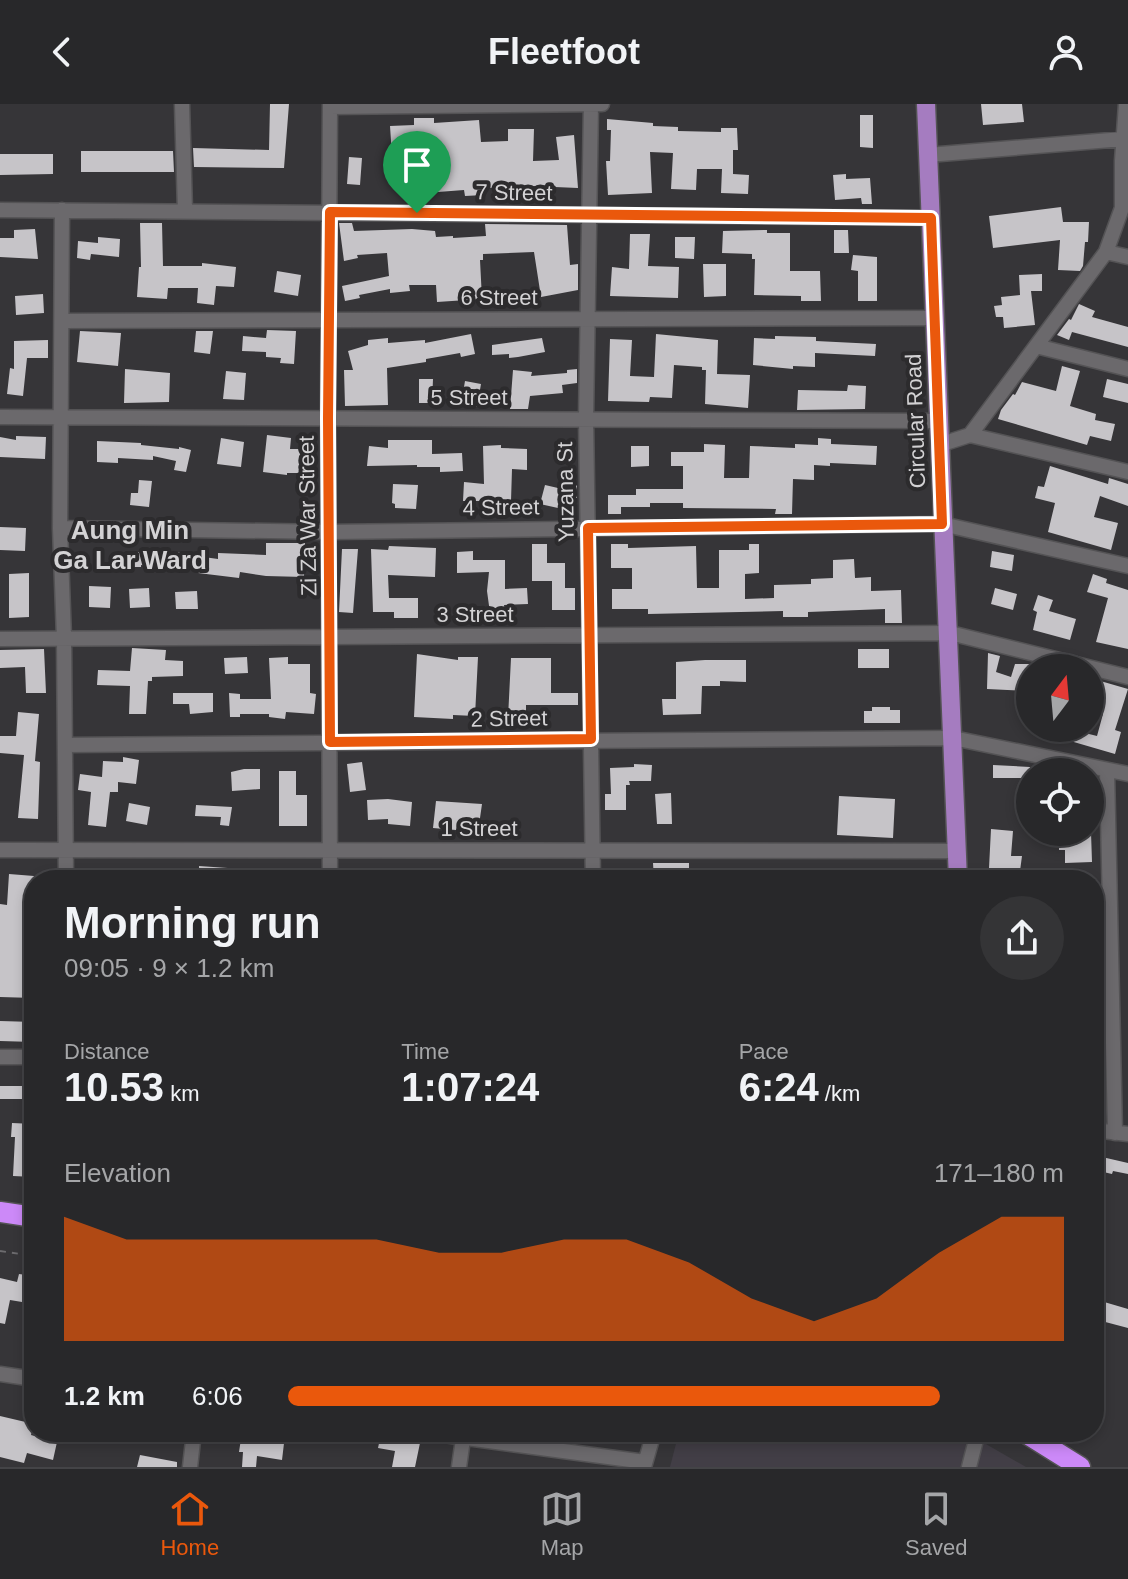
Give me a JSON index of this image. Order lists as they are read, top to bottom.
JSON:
{
  "streets": {
    "main road": ["Circular Road"],
    "street": [
      "7 Street",
      "6 Street",
      "5 Street",
      "Yuzana St",
      "4 Street",
      "Zi Za War Street",
      "3 Street",
      "2 Street",
      "1 Street"
    ]
  },
  "crossings": [
    ["7 Street", "Circular Road"],
    ["7 Street", "Yuzana St"],
    ["7 Street", "Zi Za War Street"],
    ["6 Street", "Circular Road"],
    ["6 Street", "Yuzana St"],
    ["6 Street", "Zi Za War Street"],
    ["5 Street", "Circular Road"],
    ["5 Street", "Yuzana St"],
    ["5 Street", "Zi Za War Street"],
    ["Circular Road", "4 Street"],
    ["Circular Road", "3 Street"],
    ["Circular Road", "2 Street"],
    ["Circular Road", "1 Street"],
    ["Yuzana St", "4 Street"],
    ["Yuzana St", "3 Street"],
    ["Yuzana St", "2 Street"],
    ["Yuzana St", "1 Street"],
    ["4 Street", "Zi Za War Street"],
    ["Zi Za War Street", "3 Street"],
    ["Zi Za War Street", "2 Street"],
    ["Zi Za War Street", "1 Street"]
  ],
  "districts": ["Aung Min Ga Lar Ward"],
  "north": "top",
  "page": {
    "header": "Fleetfoot",
    "heading": ["Morning run", "09:05 · 9 × 1.2 km"],
    "stats": [
      ["Distance", "10.53 km"],
      ["Time", "1:07:24"],
      ["Pace", "6:24 /km"]
    ],
    "chart": ["Elevation", "171–180 m"],
    "list": [
      {
        "name": "1.2 km",
        "note": "6:06"
      }
    ],
    "tabs": ["Home", "Map", "Saved"]
  }
}
